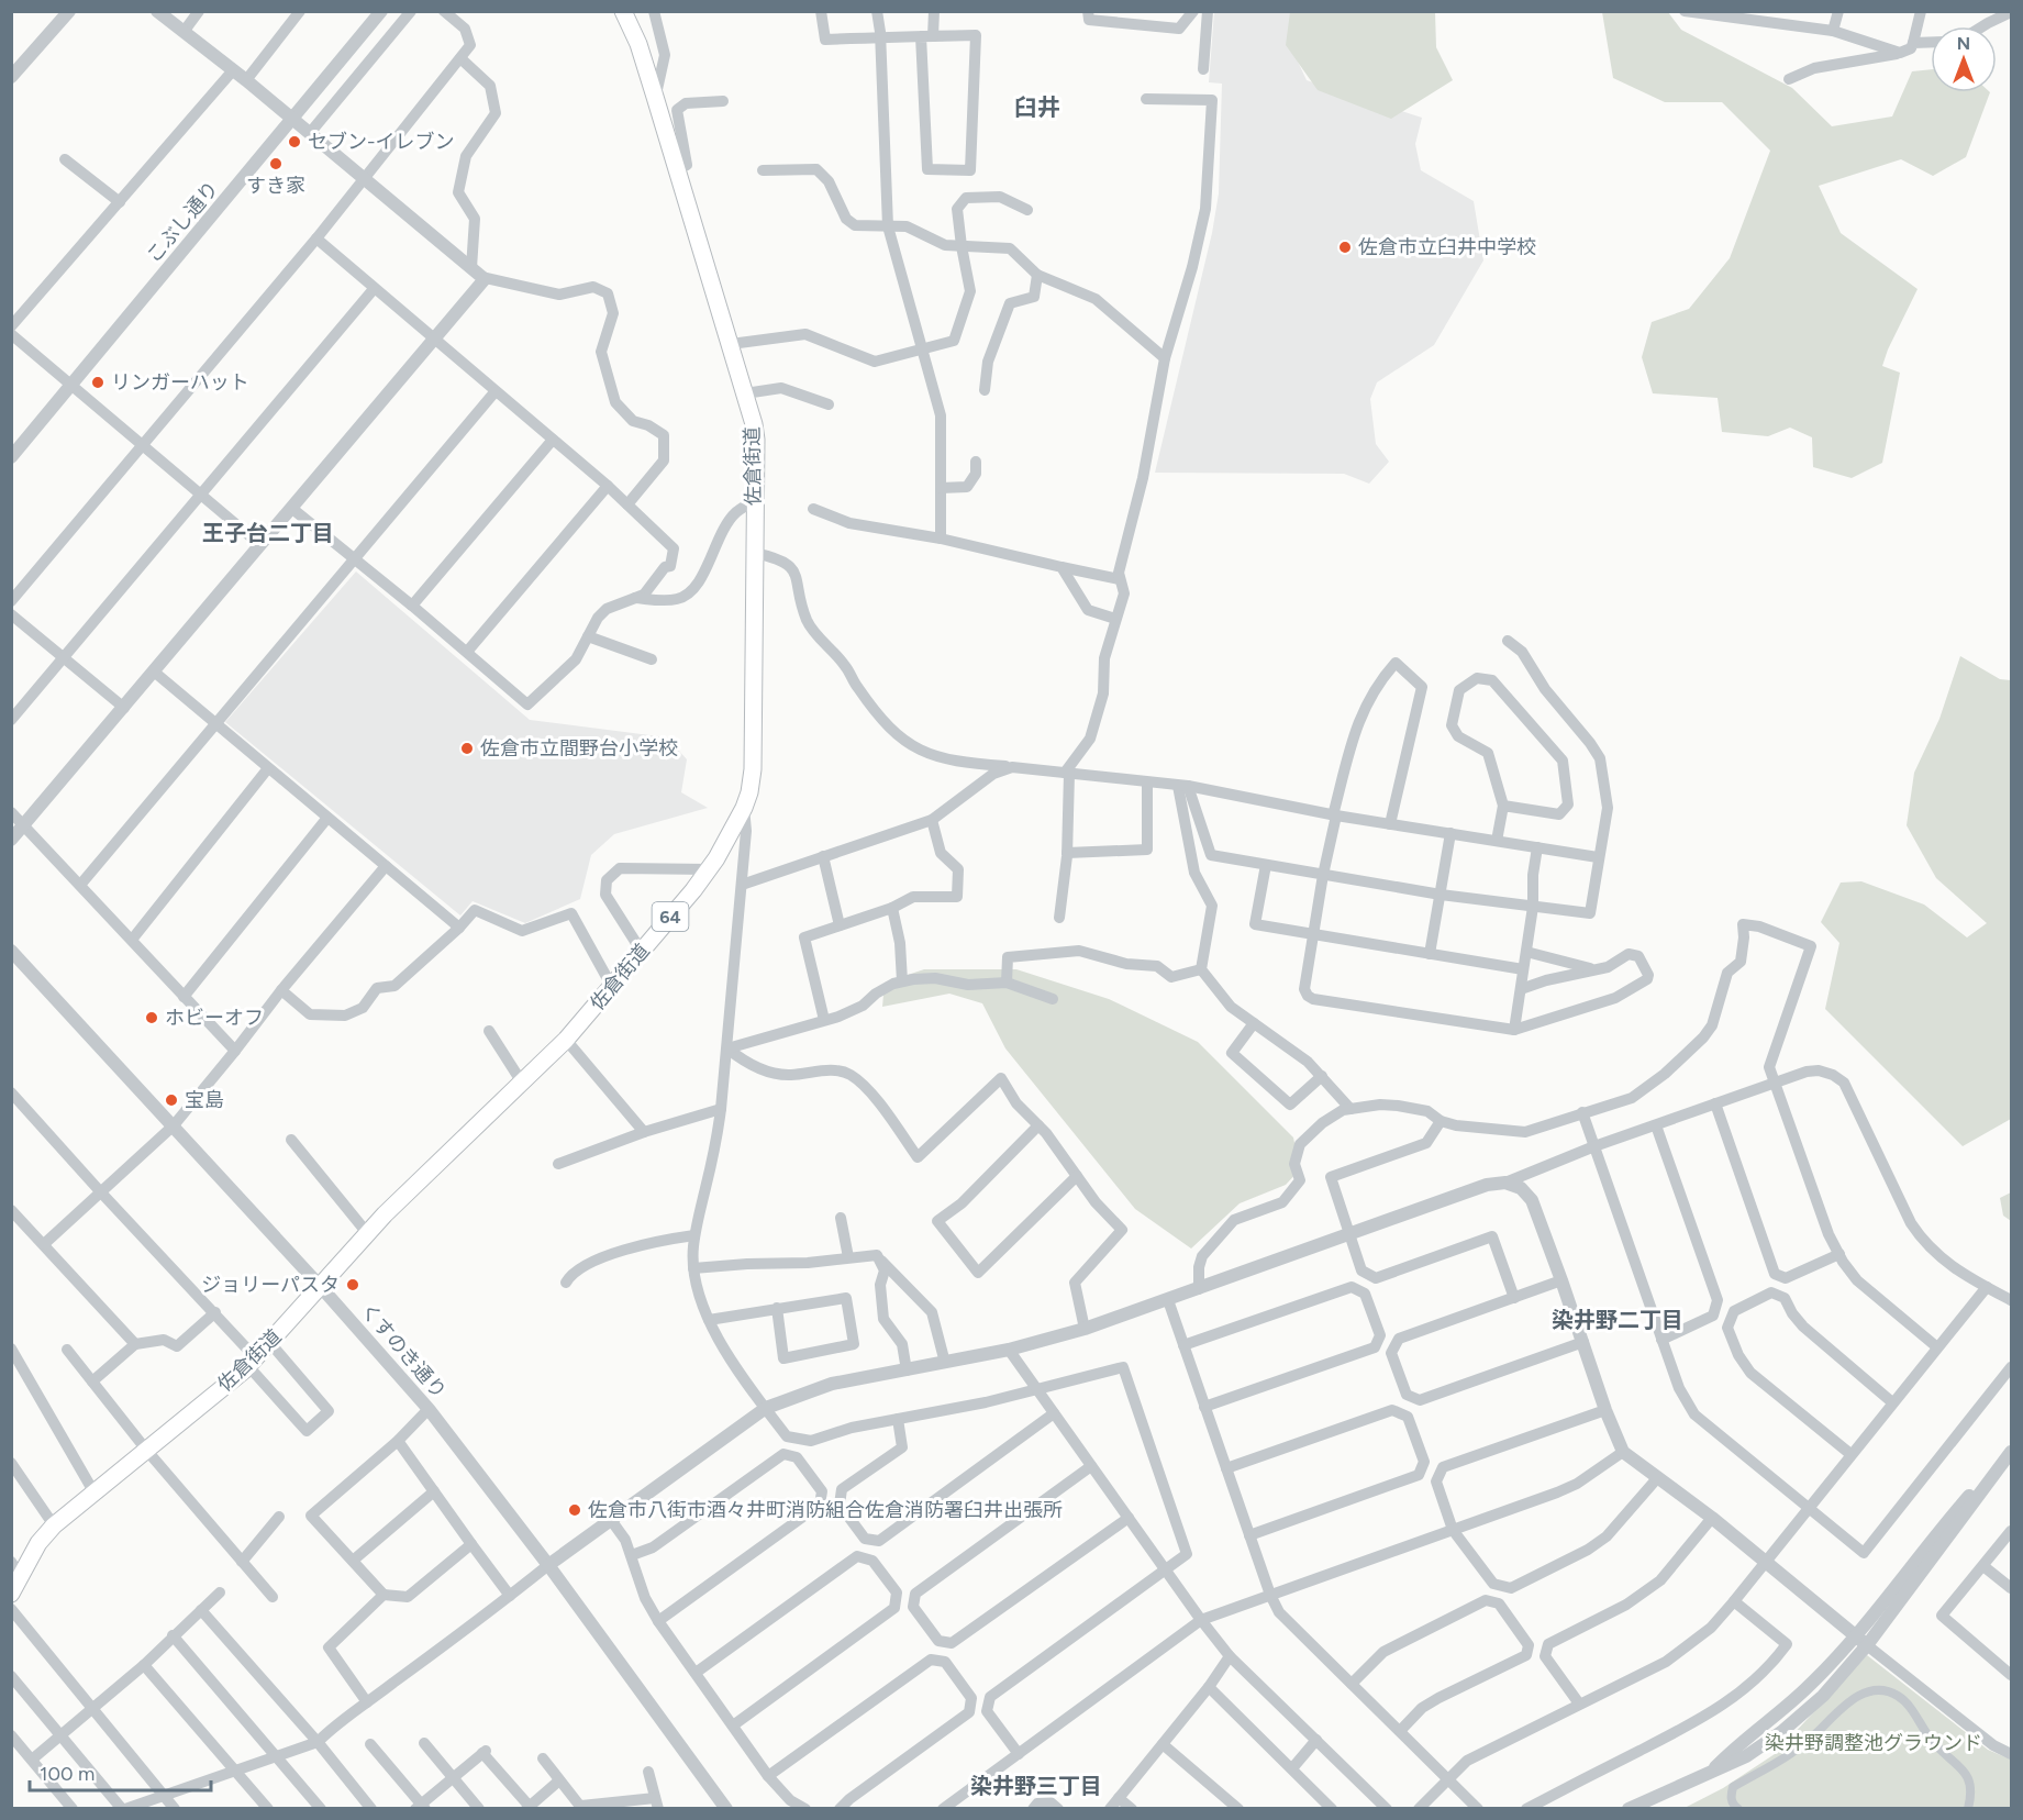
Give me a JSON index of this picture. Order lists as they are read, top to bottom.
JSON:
{
  "streets": {
    "main road": ["佐倉街道", "64"],
    "street": ["こぶし通り", "くすのき通り"]
  },
  "crossings": [
    ["佐倉街道", "くすのき通り"]
  ],
  "districts": [
    "臼井",
    "王子台二丁目",
    "染井野二丁目",
    "染井野三丁目"
  ],
  "parks": ["染井野調整池グラウンド"],
  "places": [
    "セブン-イレブン",
    "すき家",
    "佐倉市立臼井中学校",
    "リンガーハット",
    "佐倉市立間野台小学校",
    "ホビーオフ",
    "宝島",
    "ジョリーパスタ",
    "佐倉市八街市酒々井町消防組合佐倉消防署臼井出張所"
  ],
  "scale_bar": "100 m",
  "north": "top"
}
